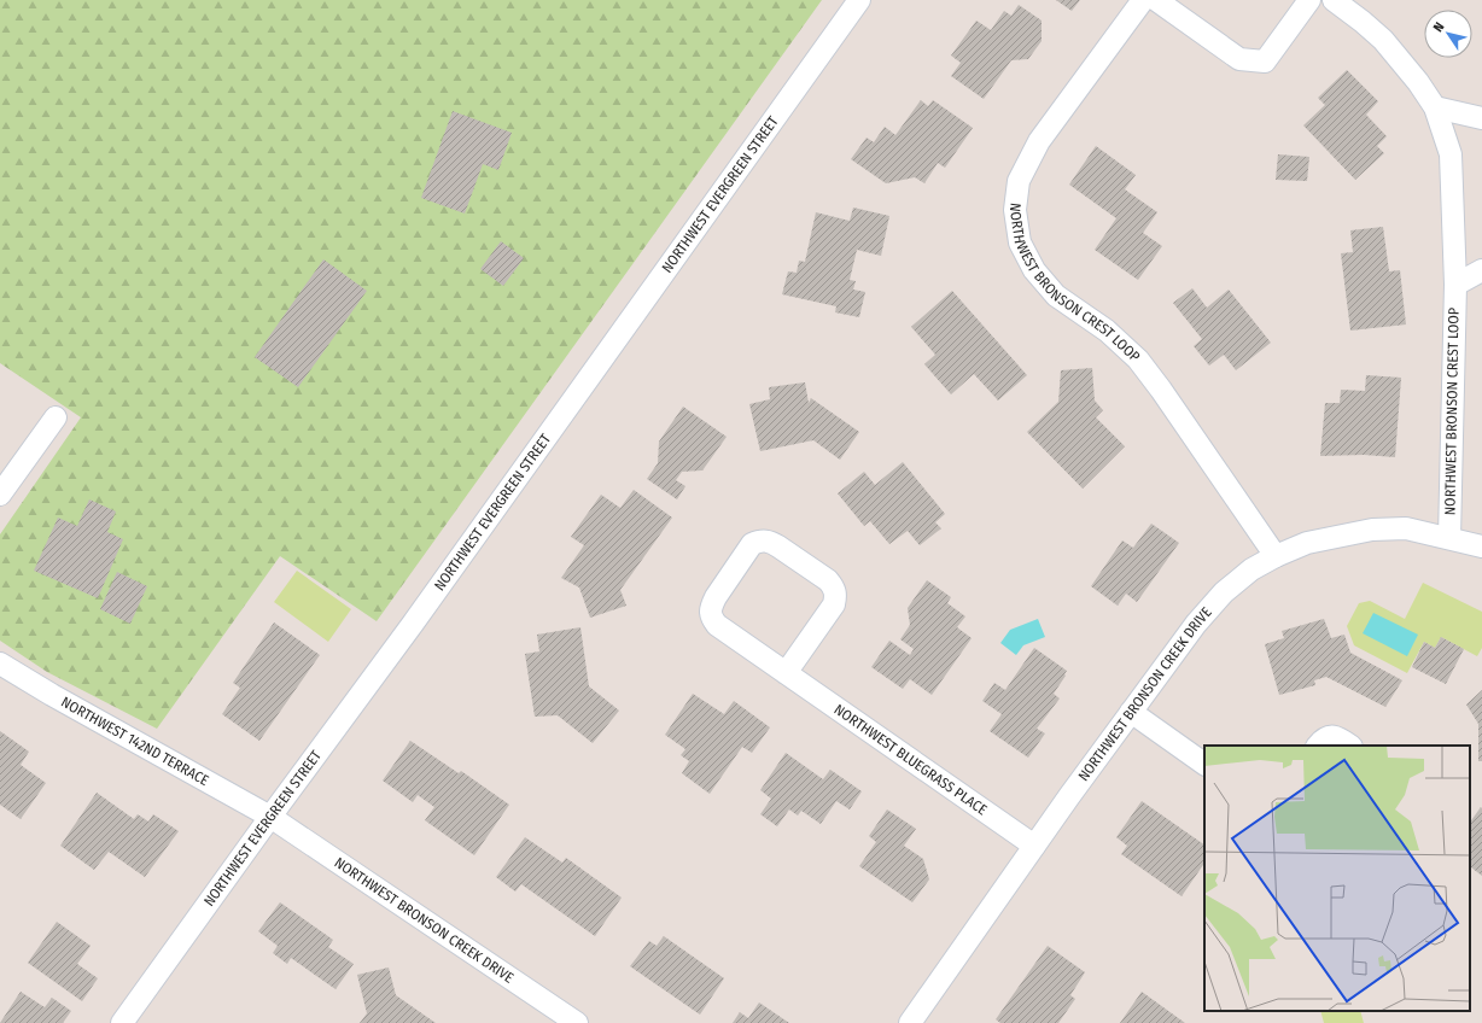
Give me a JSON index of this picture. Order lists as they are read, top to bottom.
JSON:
{
  "streets": {
    "street": [
      "NORTHWEST EVERGREEN STREET",
      "NORTHWEST BRONSON CREST LOOP",
      "NORTHWEST BRONSON CREEK DRIVE",
      "NORTHWEST 142ND TERRACE",
      "NORTHWEST BLUEGRASS PLACE"
    ]
  },
  "crossings": [
    ["NORTHWEST EVERGREEN STREET", "NORTHWEST BRONSON CREEK DRIVE"],
    ["NORTHWEST EVERGREEN STREET", "NORTHWEST 142ND TERRACE"],
    ["NORTHWEST BRONSON CREST LOOP", "NORTHWEST BRONSON CREEK DRIVE"],
    ["NORTHWEST BRONSON CREEK DRIVE", "NORTHWEST 142ND TERRACE"],
    ["NORTHWEST BRONSON CREEK DRIVE", "NORTHWEST BLUEGRASS PLACE"]
  ],
  "north": "top left"
}
